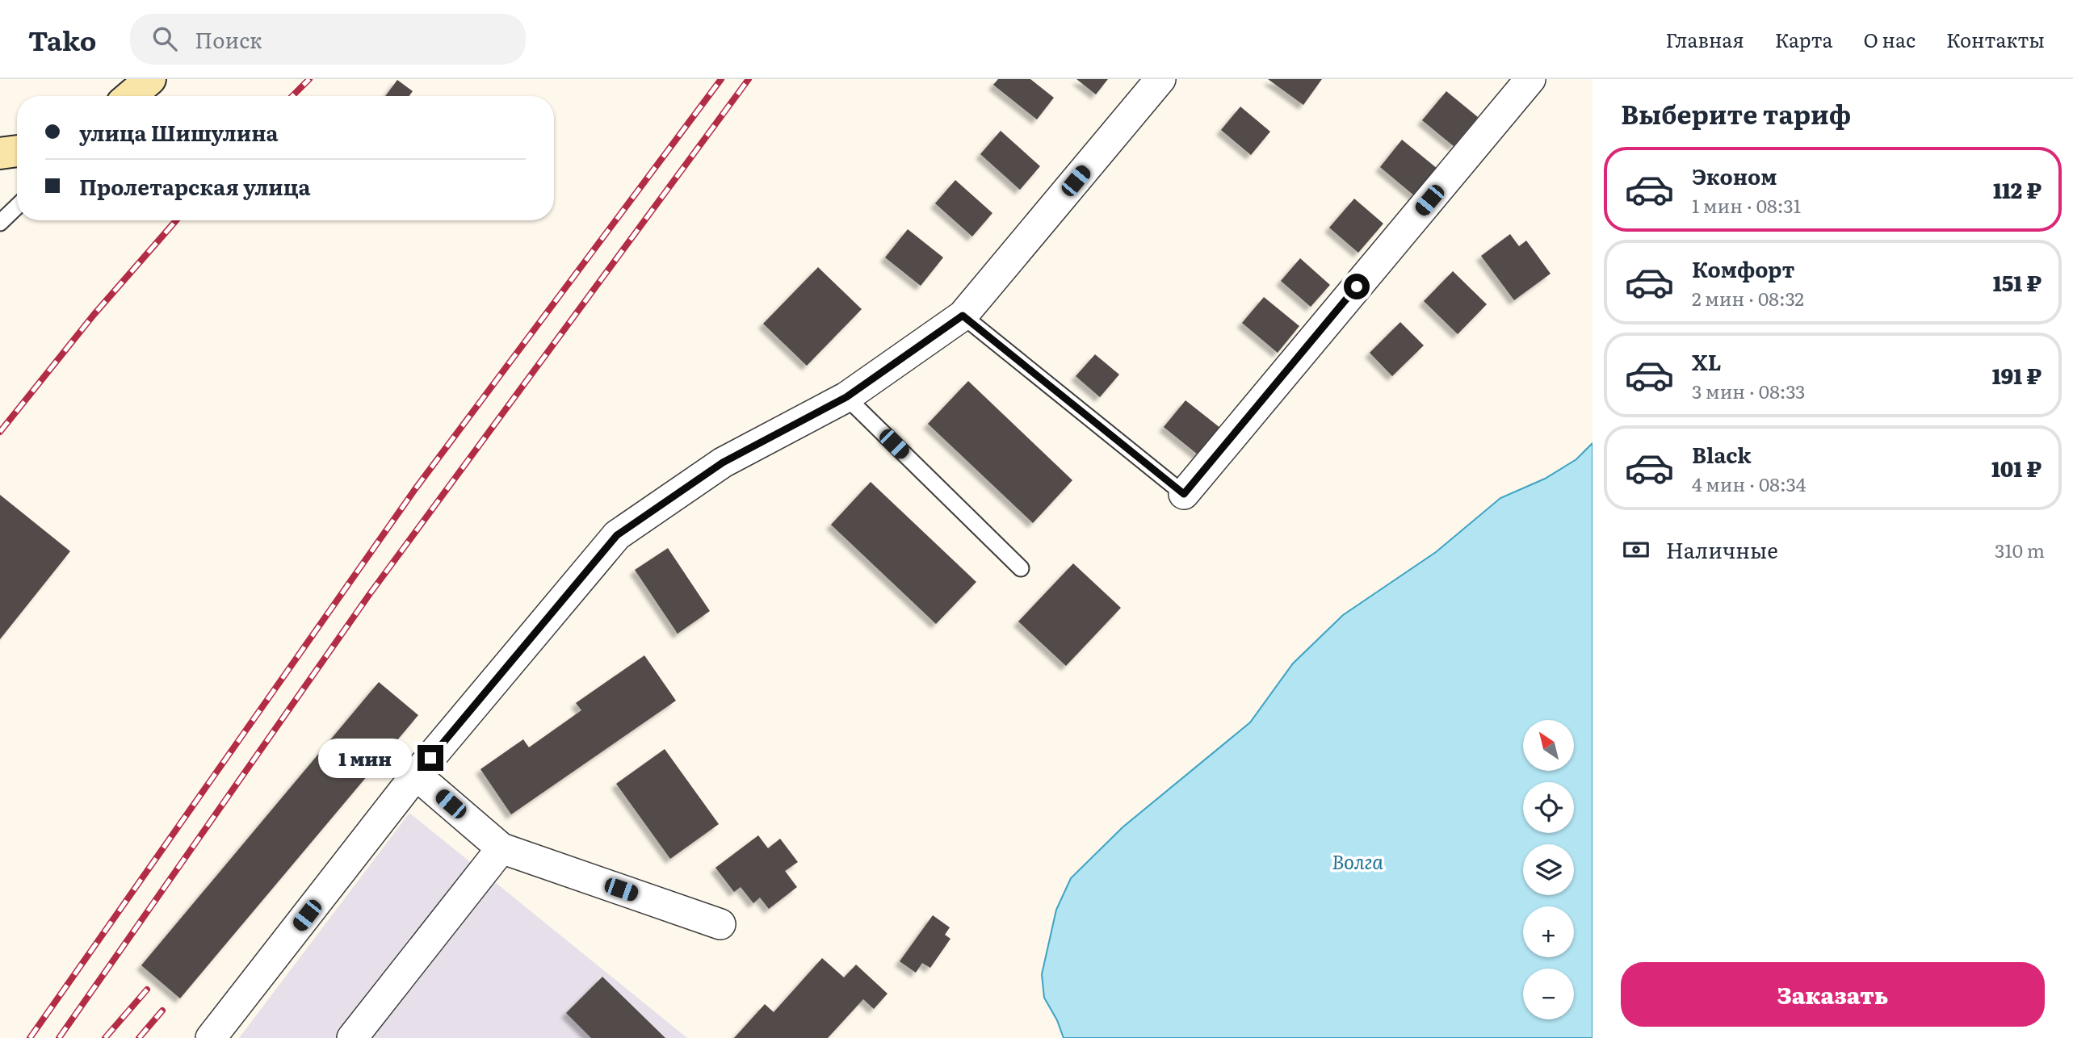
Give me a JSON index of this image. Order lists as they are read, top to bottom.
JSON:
{
  "water": ["Волга"],
  "north": "top left",
  "page": {
    "header": "Tako",
    "search": "Поиск",
    "nav": [
      "Главная",
      "Карта",
      "О нас",
      "Контакты"
    ],
    "heading": "Выберите тариф",
    "banner": ["улица Шишулина", "Пролетарская улица"],
    "list": [
      {
        "name": "Эконом",
        "note": "1 мин · 08:31",
        "value": "112 ₽"
      },
      {
        "name": "Комфорт",
        "note": "2 мин · 08:32",
        "value": "151 ₽"
      },
      {
        "name": "XL",
        "note": "3 мин · 08:33",
        "value": "191 ₽"
      },
      {
        "name": "Black",
        "note": "4 мин · 08:34",
        "value": "101 ₽"
      }
    ],
    "pay": ["Наличные", "310 m"],
    "map_buttons": ["+", "−"],
    "bubble": "1 мин",
    "buttons": "Заказать"
  }
}
